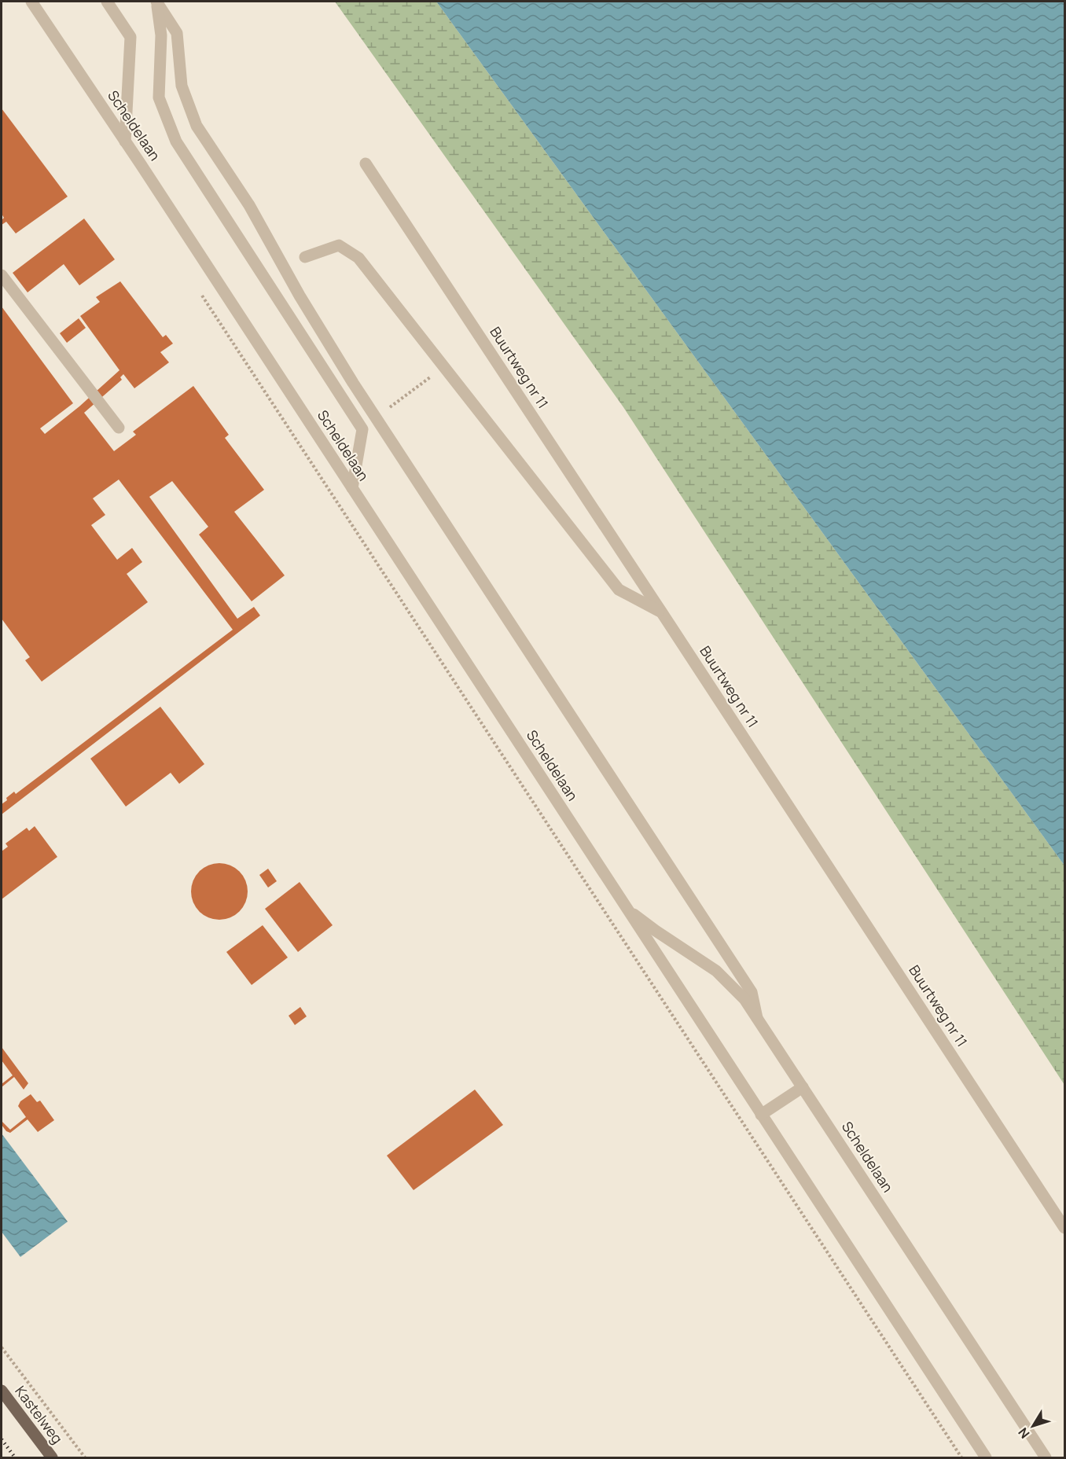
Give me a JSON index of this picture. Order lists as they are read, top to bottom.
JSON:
{
  "streets": {
    "main road": ["Kastelweg"],
    "lane": ["Scheldelaan", "Buurtweg nr 11"]
  },
  "north": "bottom left"
}
